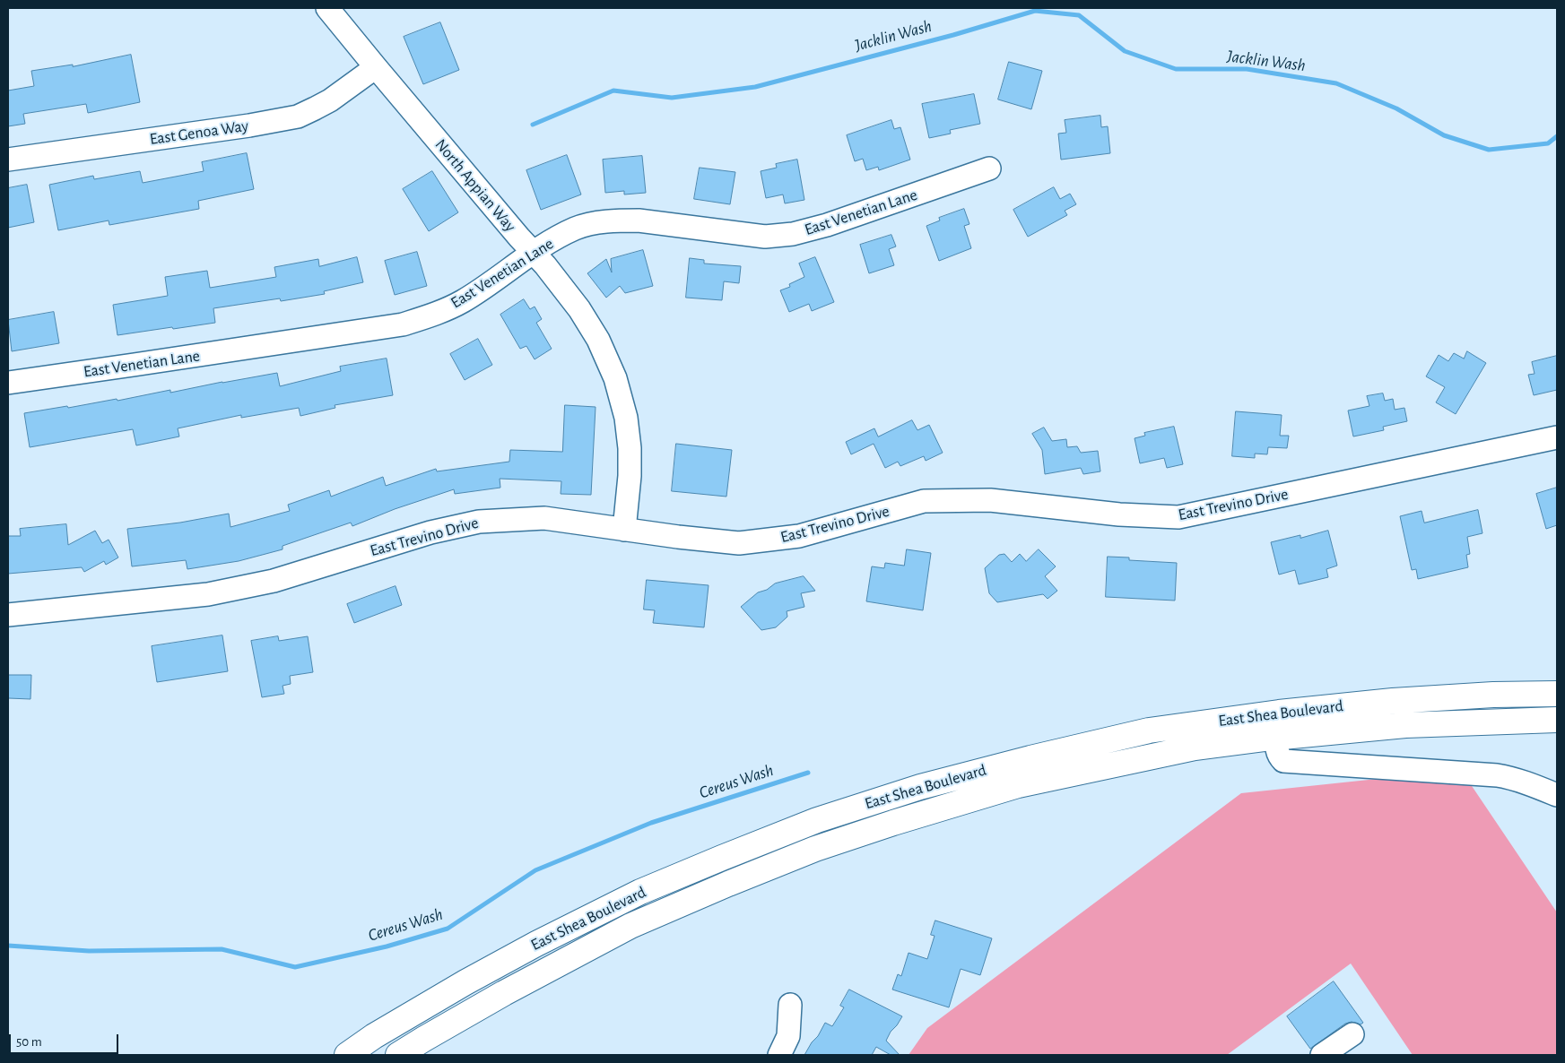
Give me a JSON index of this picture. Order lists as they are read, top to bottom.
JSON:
{
  "streets": {
    "main road": ["East Shea Boulevard"],
    "street": [
      "East Genoa Way",
      "North Appian Way",
      "East Venetian Lane",
      "East Trevino Drive"
    ]
  },
  "crossings": [
    ["East Genoa Way", "North Appian Way"],
    ["North Appian Way", "East Venetian Lane"],
    ["North Appian Way", "East Trevino Drive"]
  ],
  "water": ["Jacklin Wash", "Cereus Wash"],
  "scale_bar": "50 m"
}
